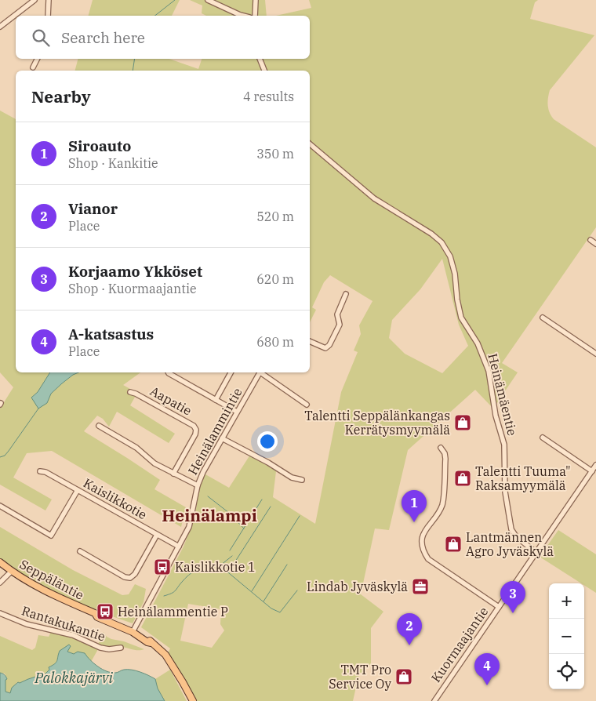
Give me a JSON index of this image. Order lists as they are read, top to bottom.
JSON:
{
  "streets": {
    "main road": ["Seppäläntie"],
    "street": [
      "Heinämäentie",
      "Aapatie",
      "Heinälammintie",
      "Kaislikkotie",
      "Rantakukantie",
      "Kuormaajantie"
    ]
  },
  "crossings": [
    ["Heinämäentie", "Kuormaajantie"],
    ["Heinälammintie", "Kaislikkotie"],
    ["Heinälammintie", "Seppäläntie"]
  ],
  "districts": ["Heinälampi"],
  "water": ["Palokkajärvi"],
  "places": {
    "shop": [
      "Talentti Seppälänkangas Kerrätysmyymälä",
      "Talentti Tuuma\" Raksamyymälä",
      "Lantmännen Agro Jyväskylä",
      "TMT Pro Service Oy"
    ],
    "bus stop": ["Kaislikkotie 1", "Heinälammentie P"],
    "office": ["Lindab Jyväskylä"]
  },
  "page": {
    "search": "Search here",
    "heading": ["Nearby", "4 results"],
    "list": [
      {
        "mark": "1",
        "name": "Siroauto",
        "note": "Shop · Kankitie",
        "value": "350 m"
      },
      {
        "mark": "2",
        "name": "Vianor",
        "note": "Place",
        "value": "520 m"
      },
      {
        "mark": "3",
        "name": "Korjaamo Ykköset",
        "note": "Shop · Kuormaajantie",
        "value": "620 m"
      },
      {
        "mark": "4",
        "name": "A-katsastus",
        "note": "Place",
        "value": "680 m"
      }
    ],
    "pins": [
      "1",
      "3",
      "2",
      "4"
    ],
    "map_buttons": ["+", "−"]
  }
}
